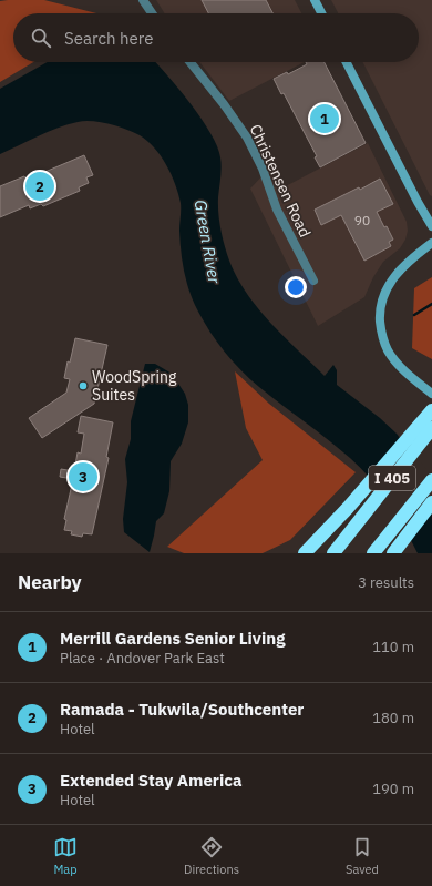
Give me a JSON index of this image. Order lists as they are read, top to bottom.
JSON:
{
  "streets": {
    "highway": ["I 405"],
    "street": ["Christensen Road"]
  },
  "water": ["Green River"],
  "places": ["WoodSpring Suites"],
  "house_numbers": ["90"],
  "page": {
    "search": "Search here",
    "pins": ["1", "2", "3"],
    "heading": ["Nearby", "3 results"],
    "list": [
      {
        "mark": "1",
        "name": "Merrill Gardens Senior Living",
        "note": "Place · Andover Park East",
        "value": "110 m"
      },
      {
        "mark": "2",
        "name": "Ramada - Tukwila/Southcenter",
        "note": "Hotel",
        "value": "180 m"
      },
      {
        "mark": "3",
        "name": "Extended Stay America",
        "note": "Hotel",
        "value": "190 m"
      }
    ],
    "nav": ["Map", "Directions", "Saved"]
  }
}
